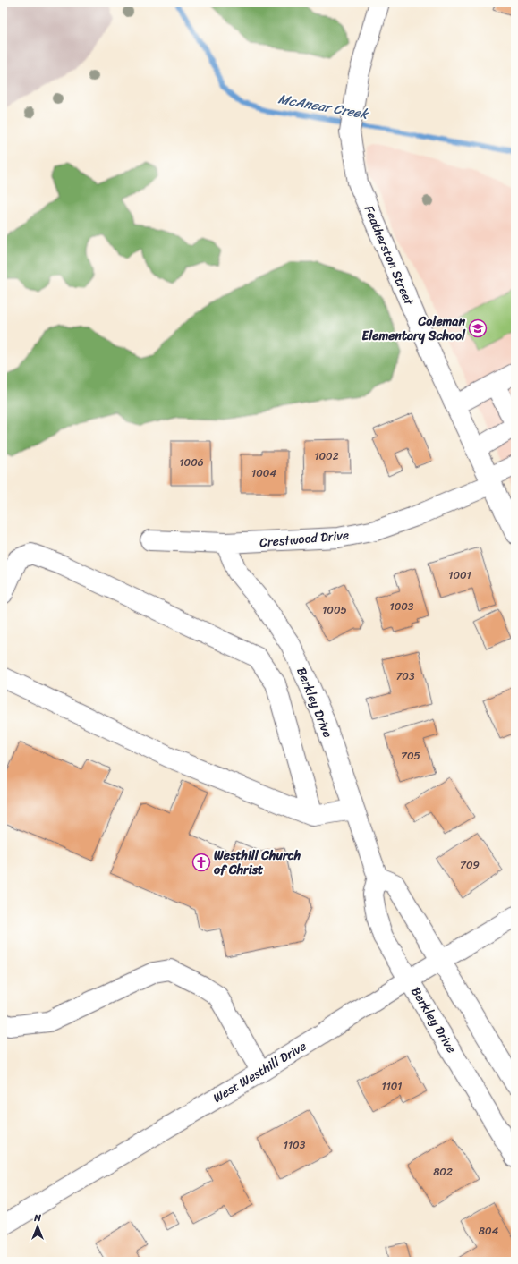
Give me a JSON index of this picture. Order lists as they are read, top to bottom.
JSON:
{
  "streets": {
    "street": [
      "Featherston Street",
      "Crestwood Drive",
      "Berkley Drive",
      "West Westhill Drive"
    ]
  },
  "crossings": [
    ["Featherston Street", "Crestwood Drive"],
    ["Crestwood Drive", "Berkley Drive"],
    ["Berkley Drive", "West Westhill Drive"]
  ],
  "water": ["McAnear Creek"],
  "places": {
    "school or university": ["Coleman Elementary School"],
    "church": ["Westhill Church of Christ"]
  },
  "house_numbers": [
    "1002",
    "1006",
    "1004",
    "1001",
    "1003",
    "1005",
    "703",
    "705",
    "709",
    "1101",
    "1103",
    "802",
    "804"
  ],
  "north": "top"
}
